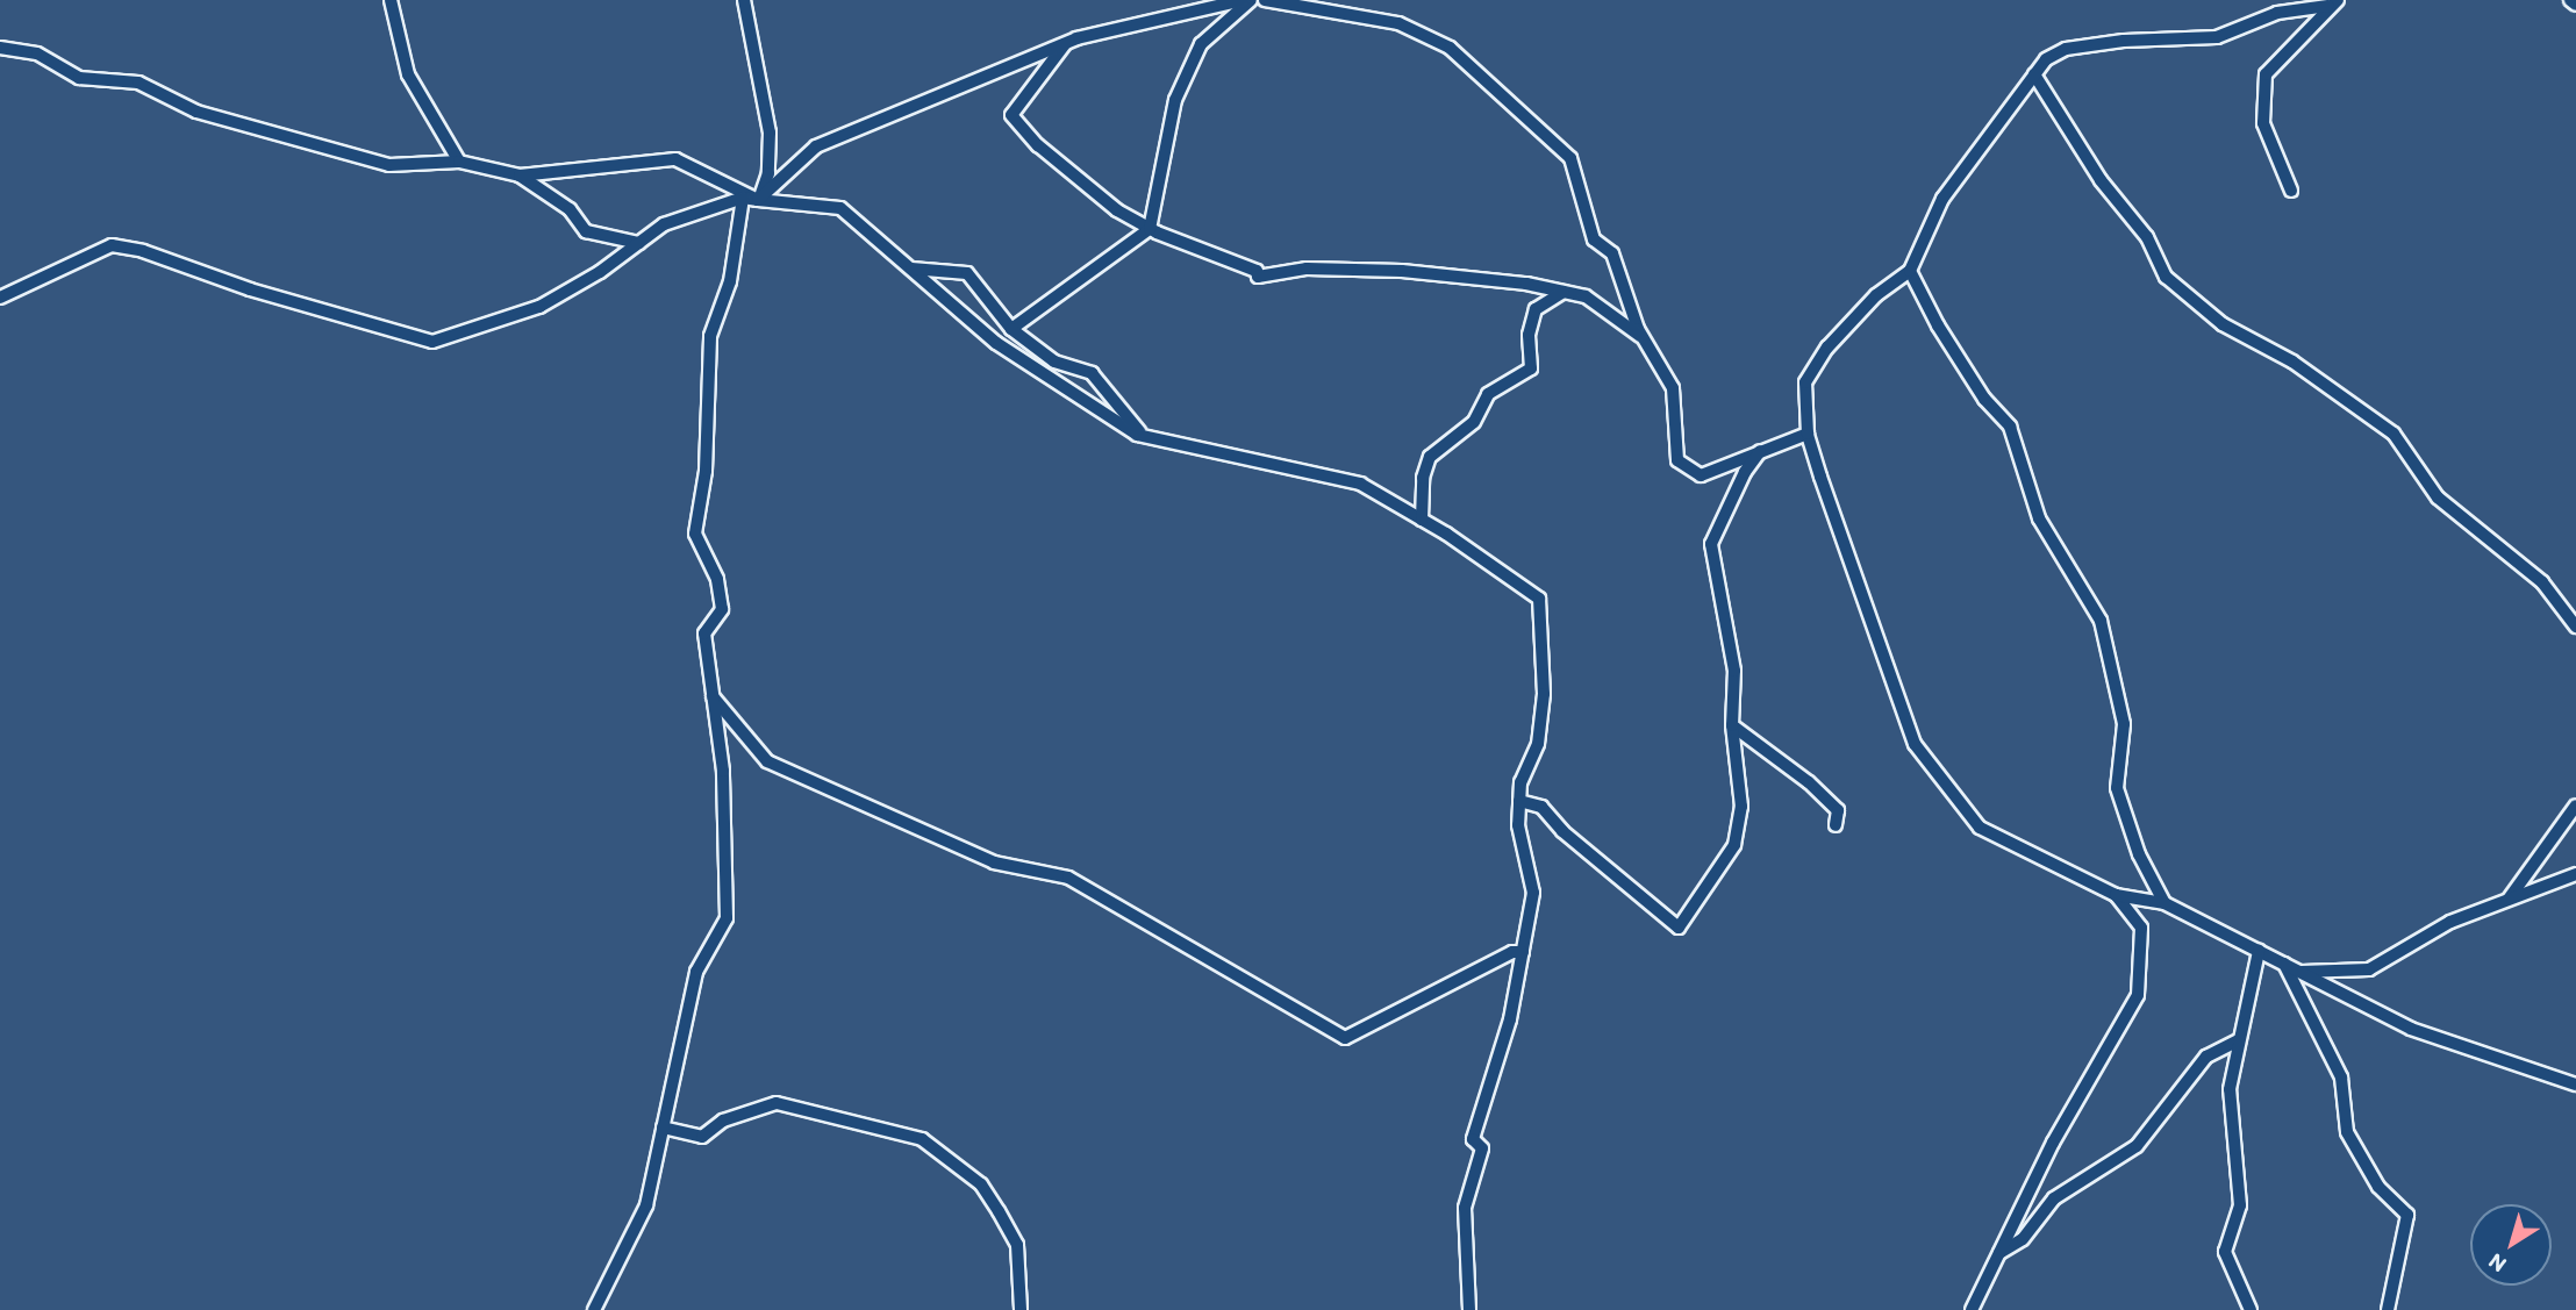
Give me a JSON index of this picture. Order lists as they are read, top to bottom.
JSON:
{
  "north": "bottom left"
}
